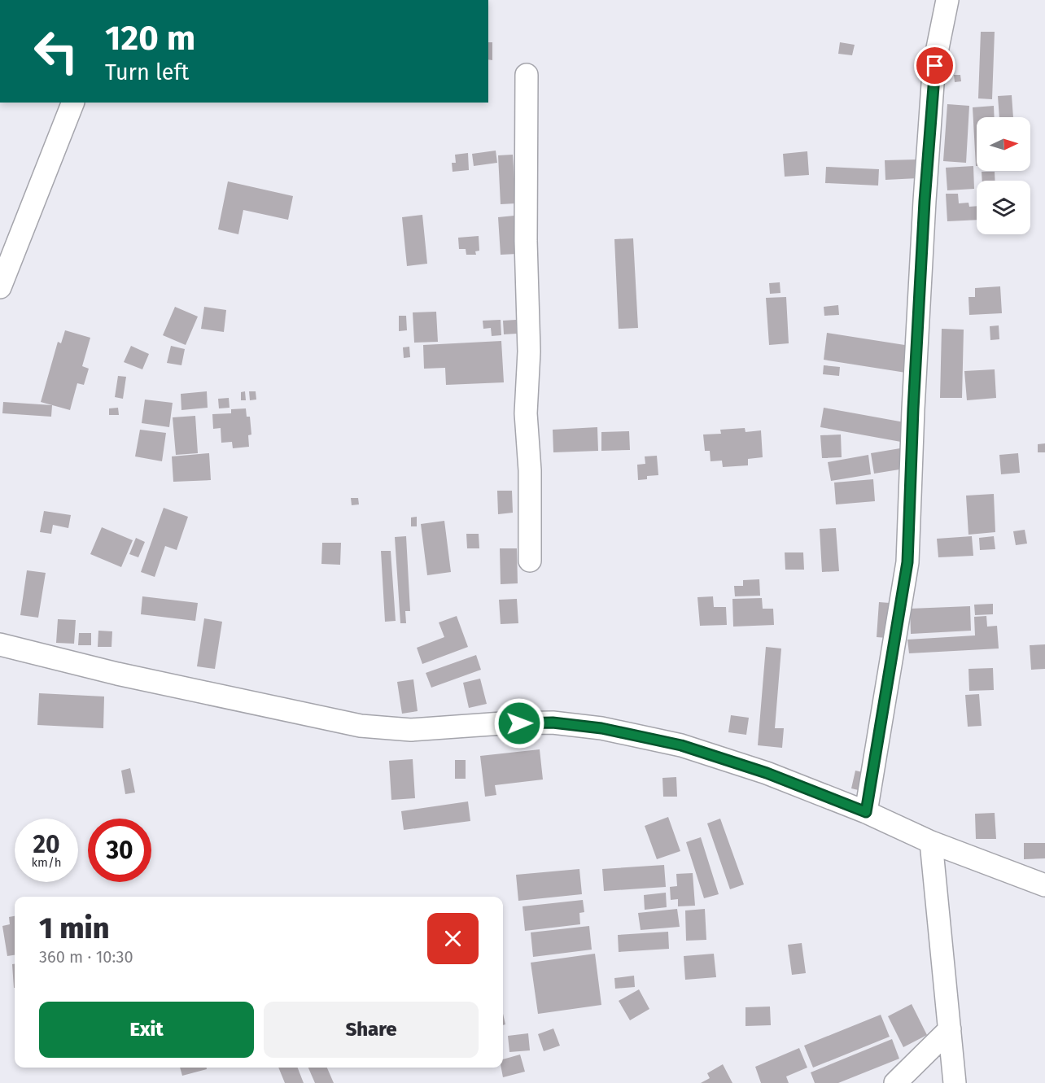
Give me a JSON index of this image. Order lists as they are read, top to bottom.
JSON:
{
  "north": "right",
  "page": {
    "turn": ["120 m", "Turn left"],
    "speed": "20 km/h",
    "limit": "30",
    "heading": ["1 min", "360 m · 10:30"],
    "buttons": ["Exit", "Share"]
  }
}
